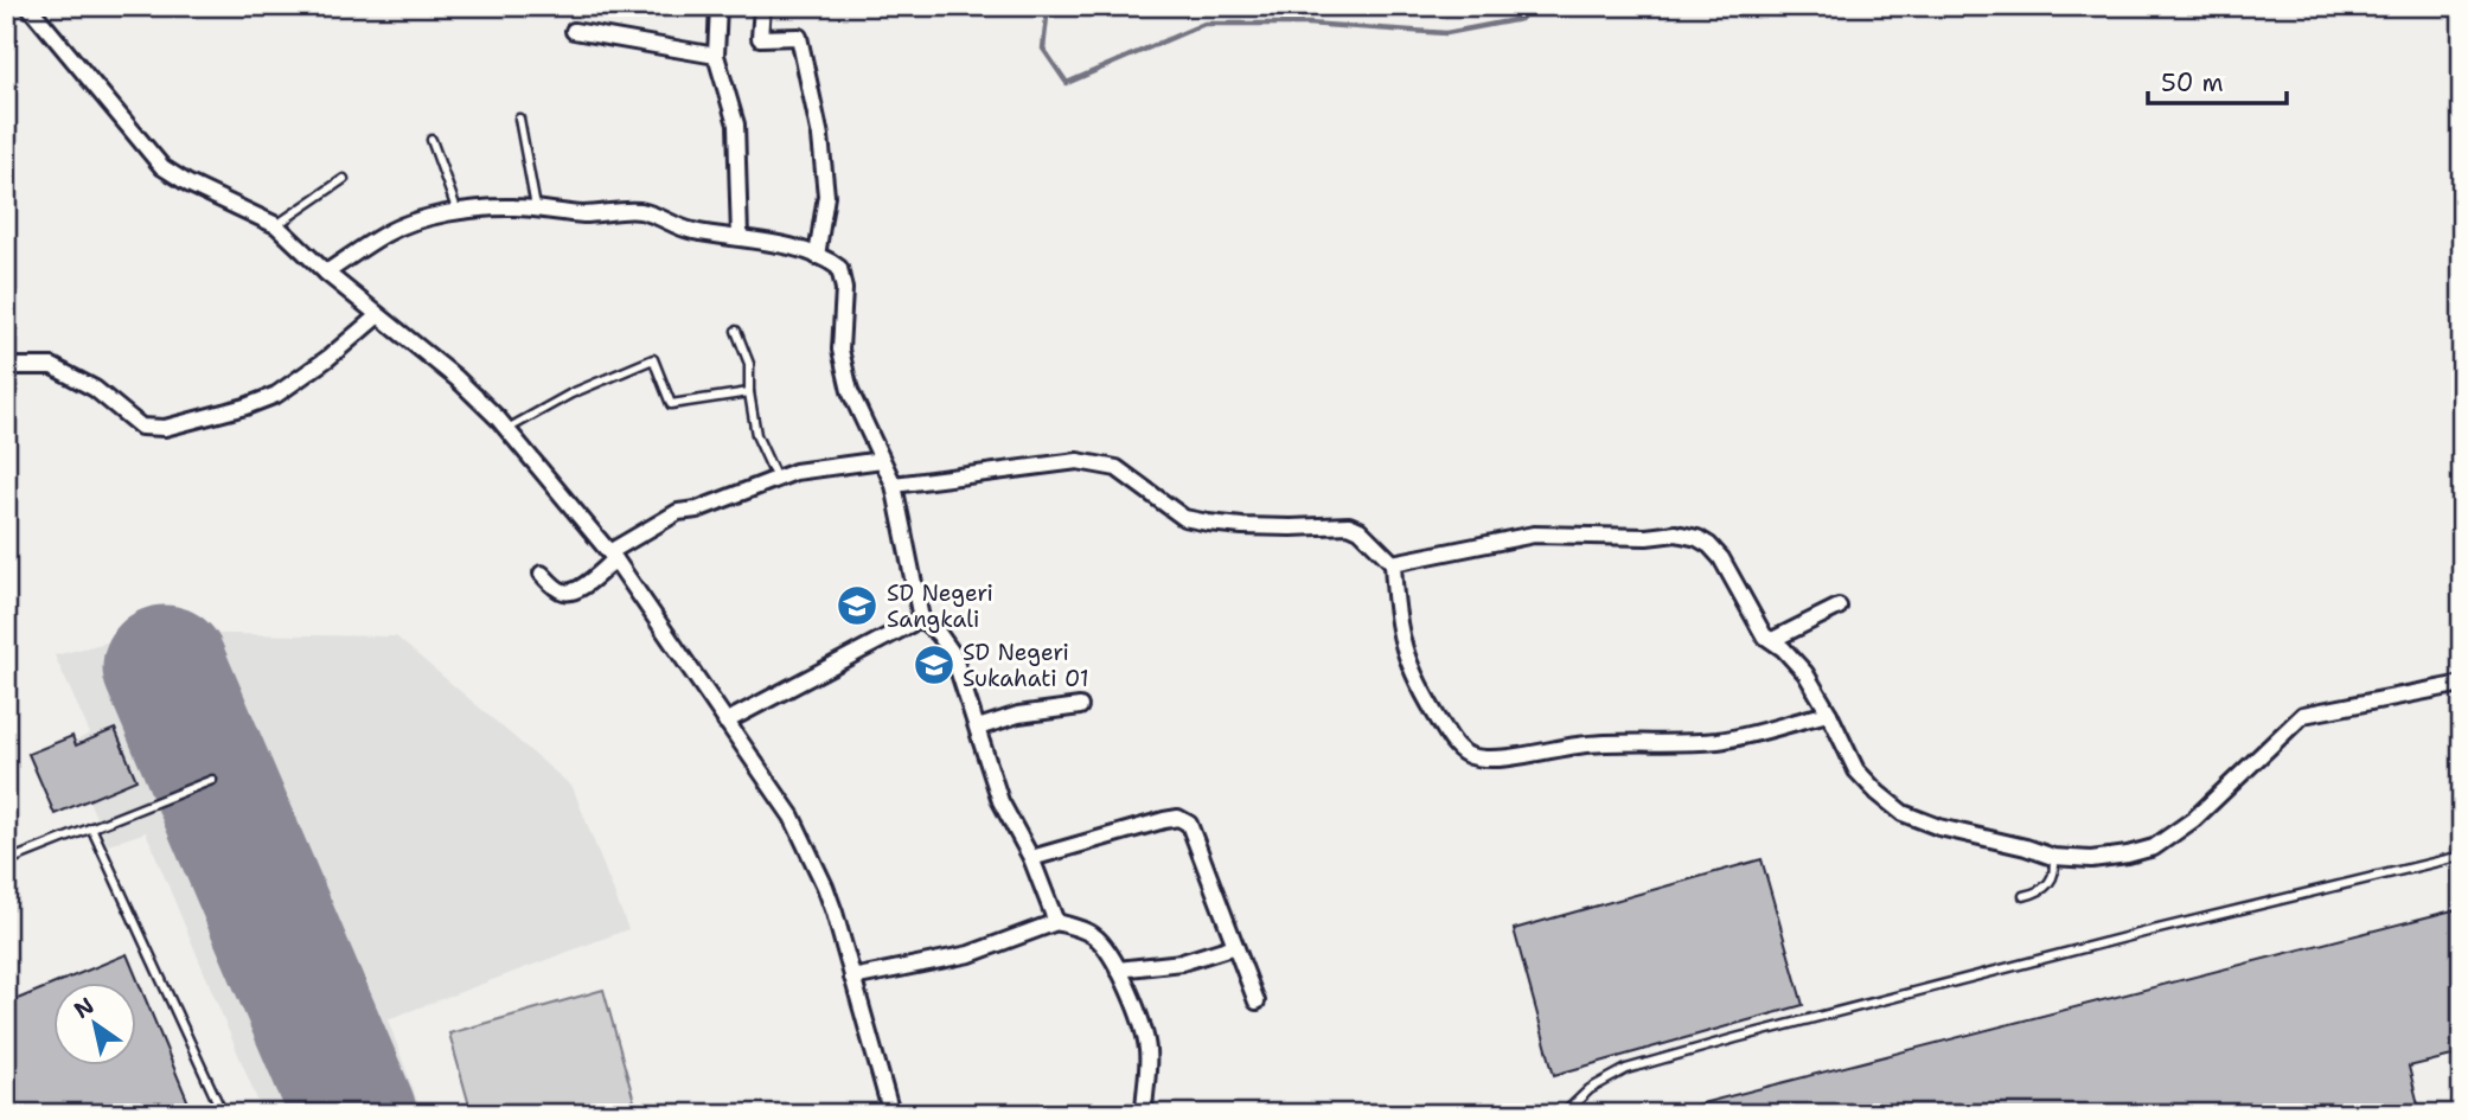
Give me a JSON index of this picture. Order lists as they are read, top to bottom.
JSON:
{
  "places": {
    "school or university": ["SD Negeri Sangkali", "SD Negeri Sukahati 01"]
  },
  "scale_bar": "50 m",
  "north": "top left"
}
